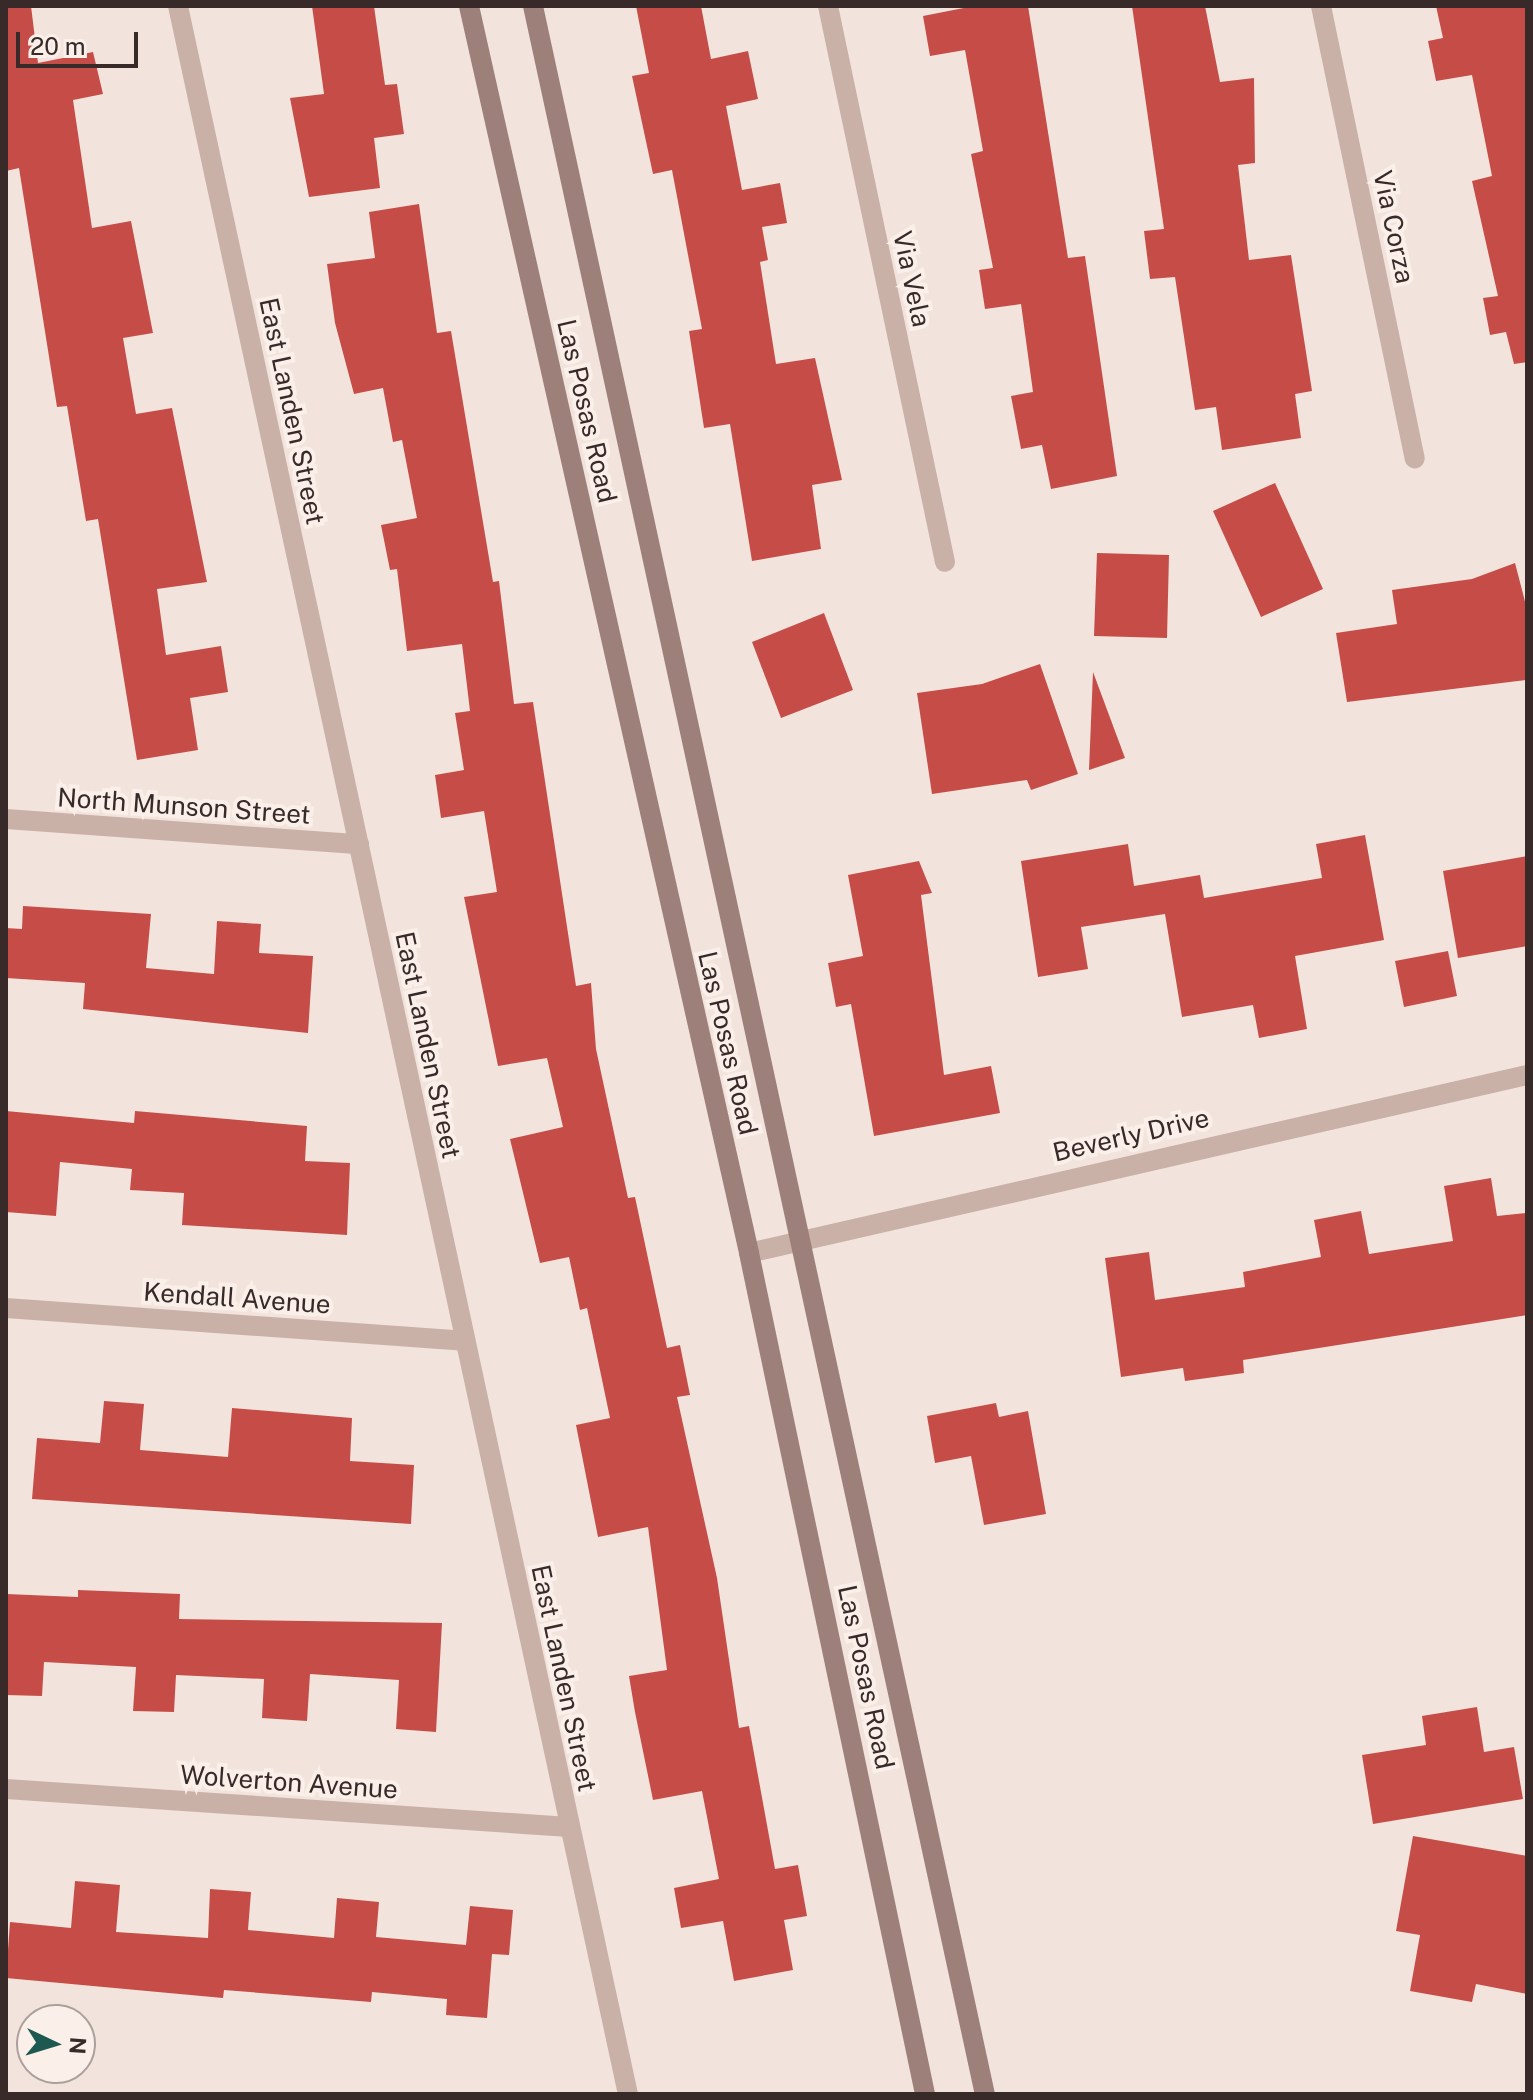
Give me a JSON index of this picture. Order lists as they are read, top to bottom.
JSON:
{
  "streets": {
    "main road": ["Las Posas Road"],
    "street": [
      "Via Corza",
      "Via Vela",
      "East Landen Street",
      "North Munson Street",
      "Beverly Drive",
      "Kendall Avenue",
      "Wolverton Avenue"
    ]
  },
  "crossings": [
    ["East Landen Street", "North Munson Street"],
    ["East Landen Street", "Kendall Avenue"],
    ["East Landen Street", "Wolverton Avenue"],
    ["Las Posas Road", "Beverly Drive"]
  ],
  "scale_bar": "20 m",
  "north": "right"
}
